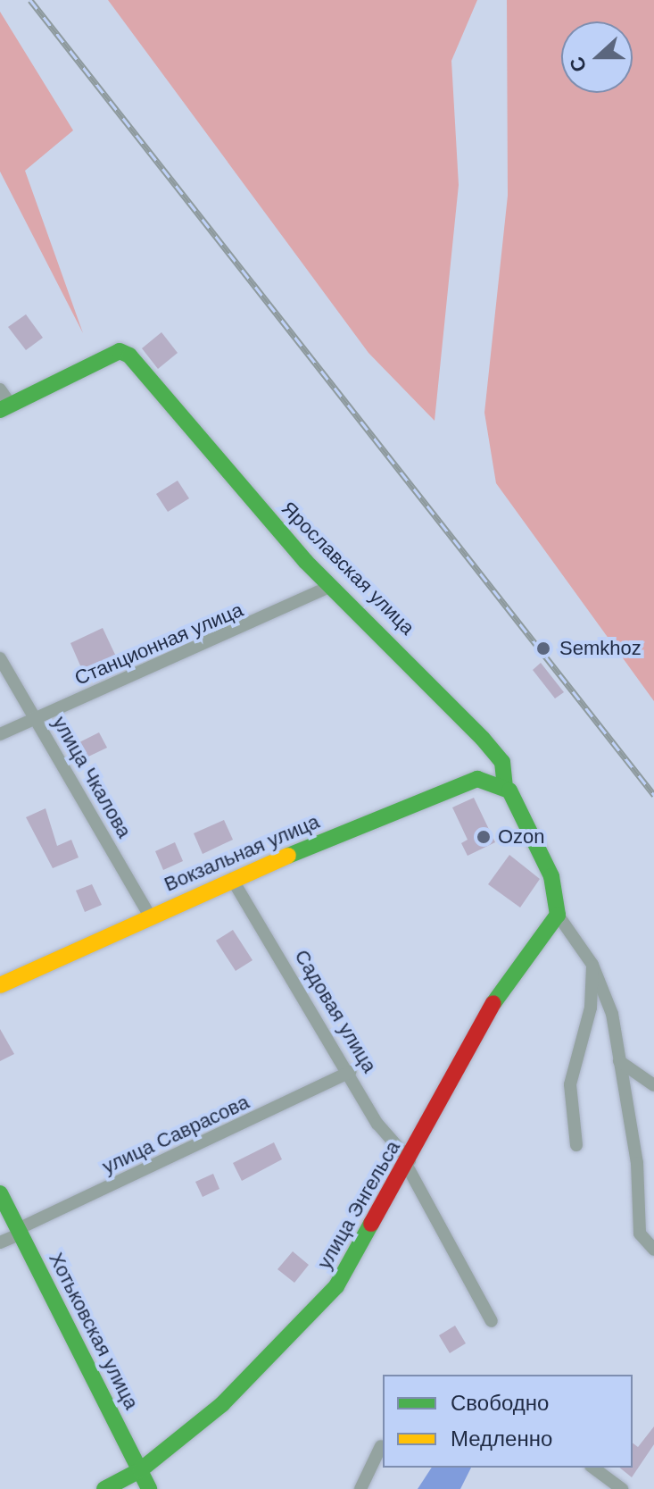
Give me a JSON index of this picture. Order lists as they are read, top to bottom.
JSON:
{
  "streets": {
    "street": [
      "Ярославская улица",
      "Станционная улица",
      "улица Чкалова",
      "Вокзальная улица",
      "Садовая улица",
      "улица Саврасова",
      "улица Энгельса",
      "Хотьковская улица"
    ]
  },
  "crossings": [
    ["Ярославская улица", "Станционная улица"],
    ["Ярославская улица", "Вокзальная улица"],
    ["Станционная улица", "улица Чкалова"],
    ["улица Чкалова", "Вокзальная улица"],
    ["Вокзальная улица", "Садовая улица"],
    ["Садовая улица", "улица Саврасова"],
    ["Садовая улица", "улица Энгельса"],
    ["улица Саврасова", "Хотьковская улица"],
    ["улица Энгельса", "Хотьковская улица"]
  ],
  "places": ["Semkhoz", "Ozon"],
  "legend": ["Свободно", "Медленно"],
  "north": "left"
}
